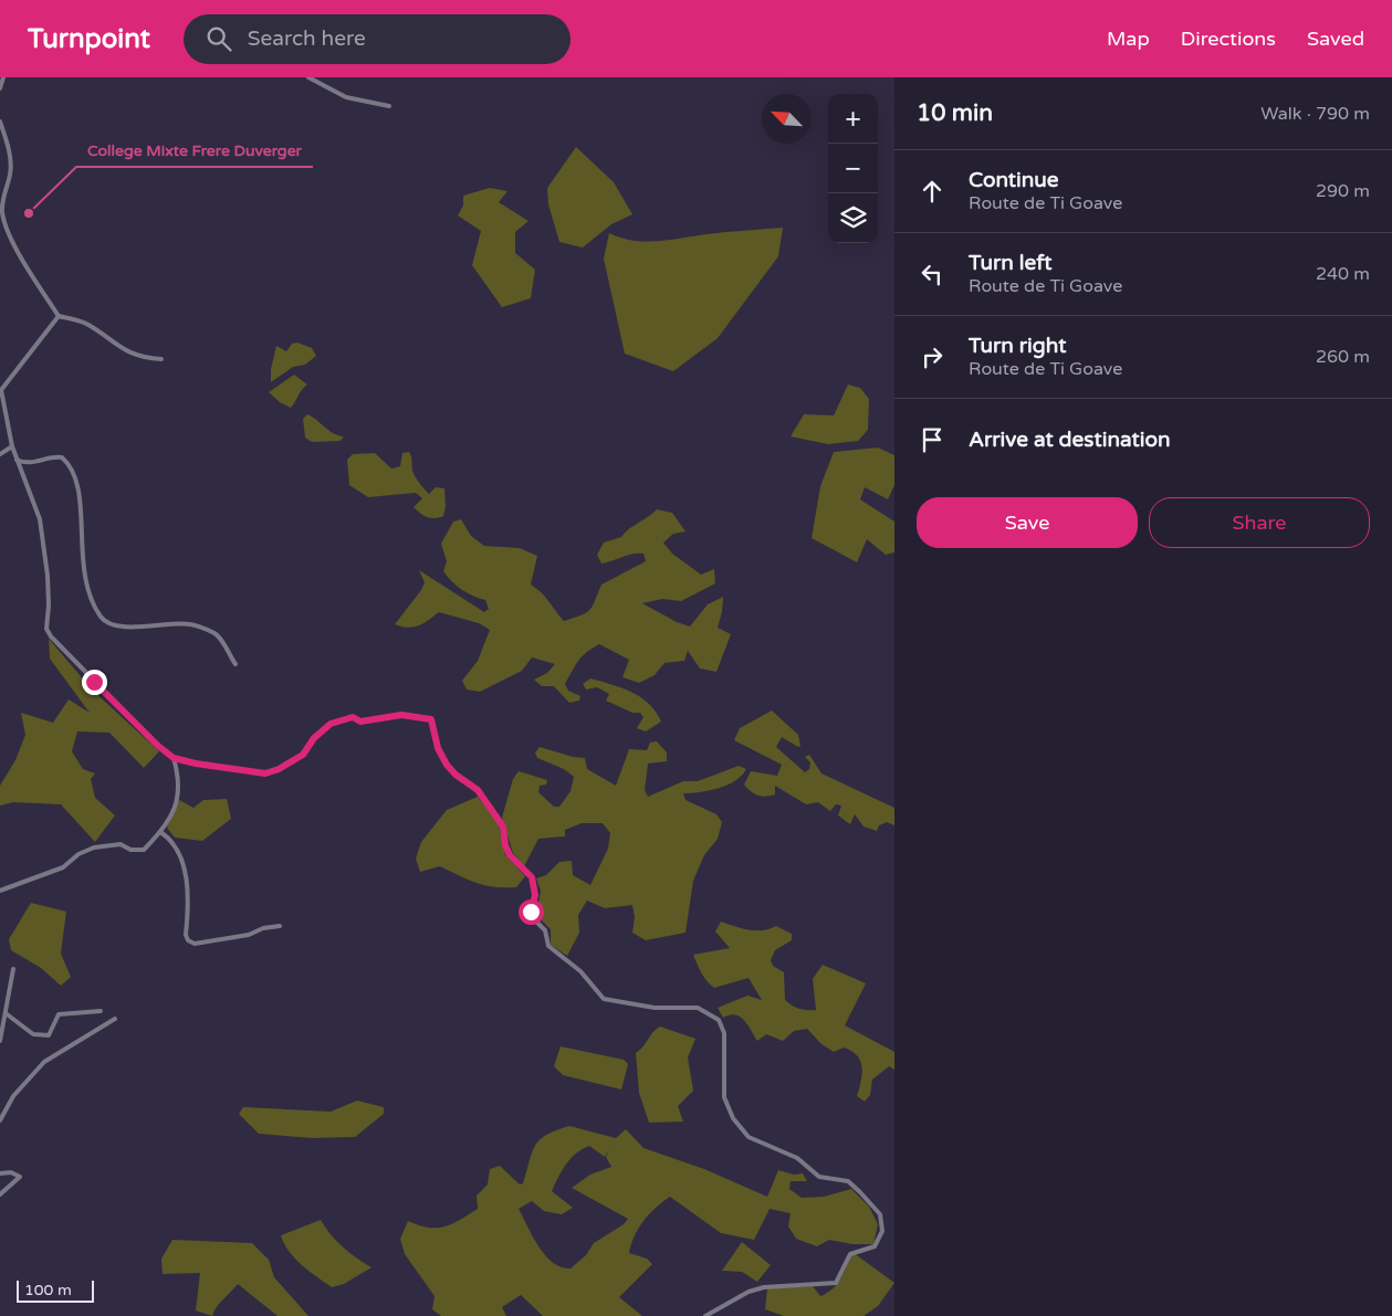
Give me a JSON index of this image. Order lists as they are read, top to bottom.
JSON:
{
  "places": ["College Mixte Frere Duverger"],
  "scale_bar": "100 m",
  "north": "top left",
  "page": {
    "header": "Turnpoint",
    "search": "Search here",
    "nav": ["Map", "Directions", "Saved"],
    "heading": ["10 min", "Walk · 790 m"],
    "map_buttons": ["+", "−"],
    "list": [
      ["Continue", "Route de Ti Goave", "290 m"],
      ["Turn left", "Route de Ti Goave", "240 m"],
      ["Turn right", "Route de Ti Goave", "260 m"],
      "Arrive at destination"
    ],
    "buttons": ["Save", "Share"],
    "scale": "100 m"
  }
}
